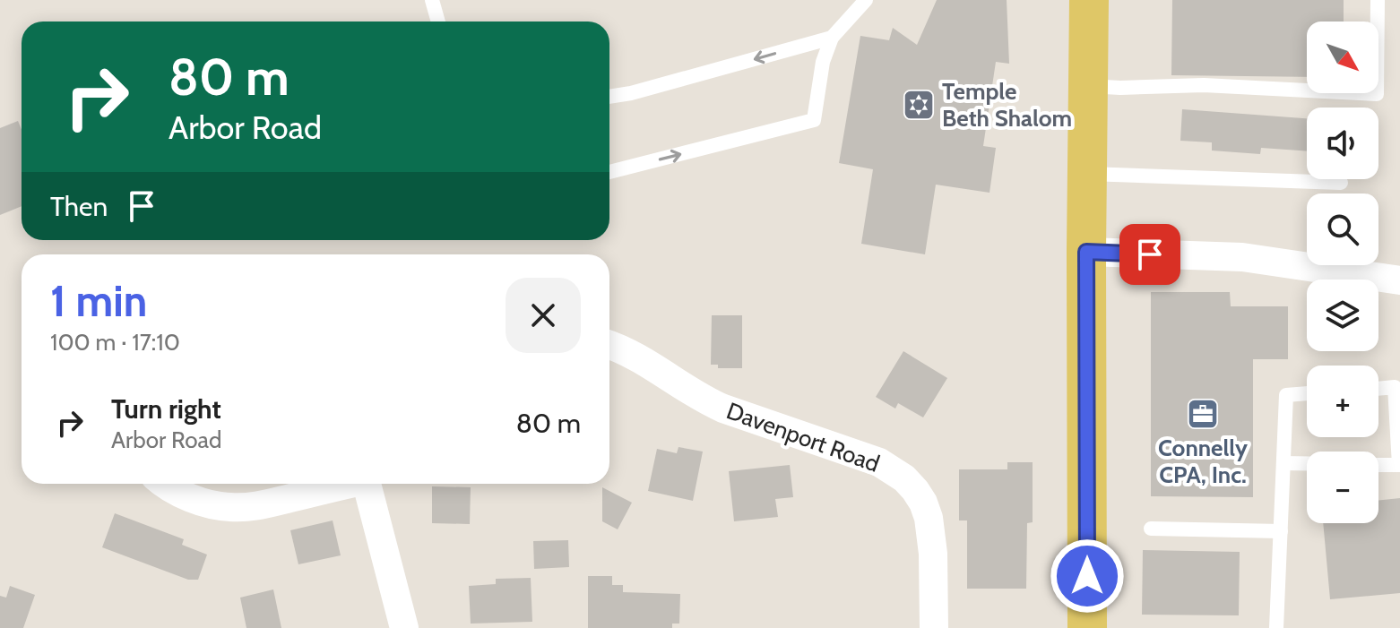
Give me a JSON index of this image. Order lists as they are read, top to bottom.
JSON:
{
  "streets": {
    "street": ["Davenport Road"]
  },
  "places": {
    "synagogue": ["Temple Beth Shalom"],
    "office": ["Connelly CPA, Inc."]
  },
  "north": "bottom right",
  "page": {
    "map_buttons": ["+", "−"],
    "turn": ["80 m", "Arbor Road"],
    "then": "Then",
    "heading": ["1 min", "100 m · 17:10"],
    "list": [
      {
        "name": "Turn right",
        "note": "Arbor Road",
        "value": "80 m"
      }
    ]
  }
}
